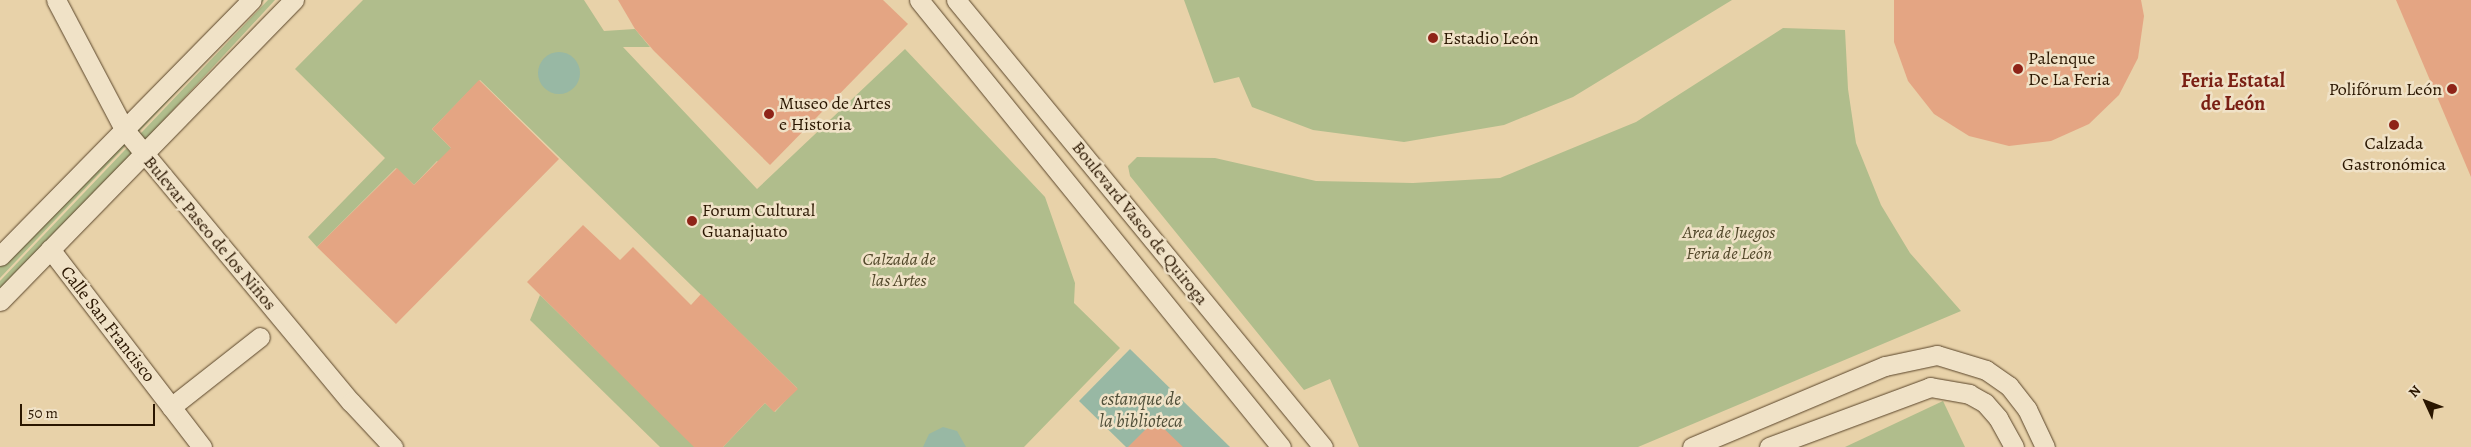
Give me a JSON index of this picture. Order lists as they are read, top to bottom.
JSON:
{
  "streets": {
    "street": ["Boulevard Vasco de Quiroga", "Bulevar Paseo de los Niños", "Calle San Francisco"]
  },
  "districts": ["Feria Estatal de León"],
  "water": ["estanque de la biblioteca"],
  "parks": ["Area de Juegos Feria de León", "Calzada de las Artes"],
  "places": [
    "Estadio León",
    "Palenque De La Feria",
    "Polifórum León",
    "Museo de Artes e Historia",
    "Calzada Gastronómica",
    "Forum Cultural Guanajuato"
  ],
  "scale_bar": "50 m",
  "north": "top left"
}
